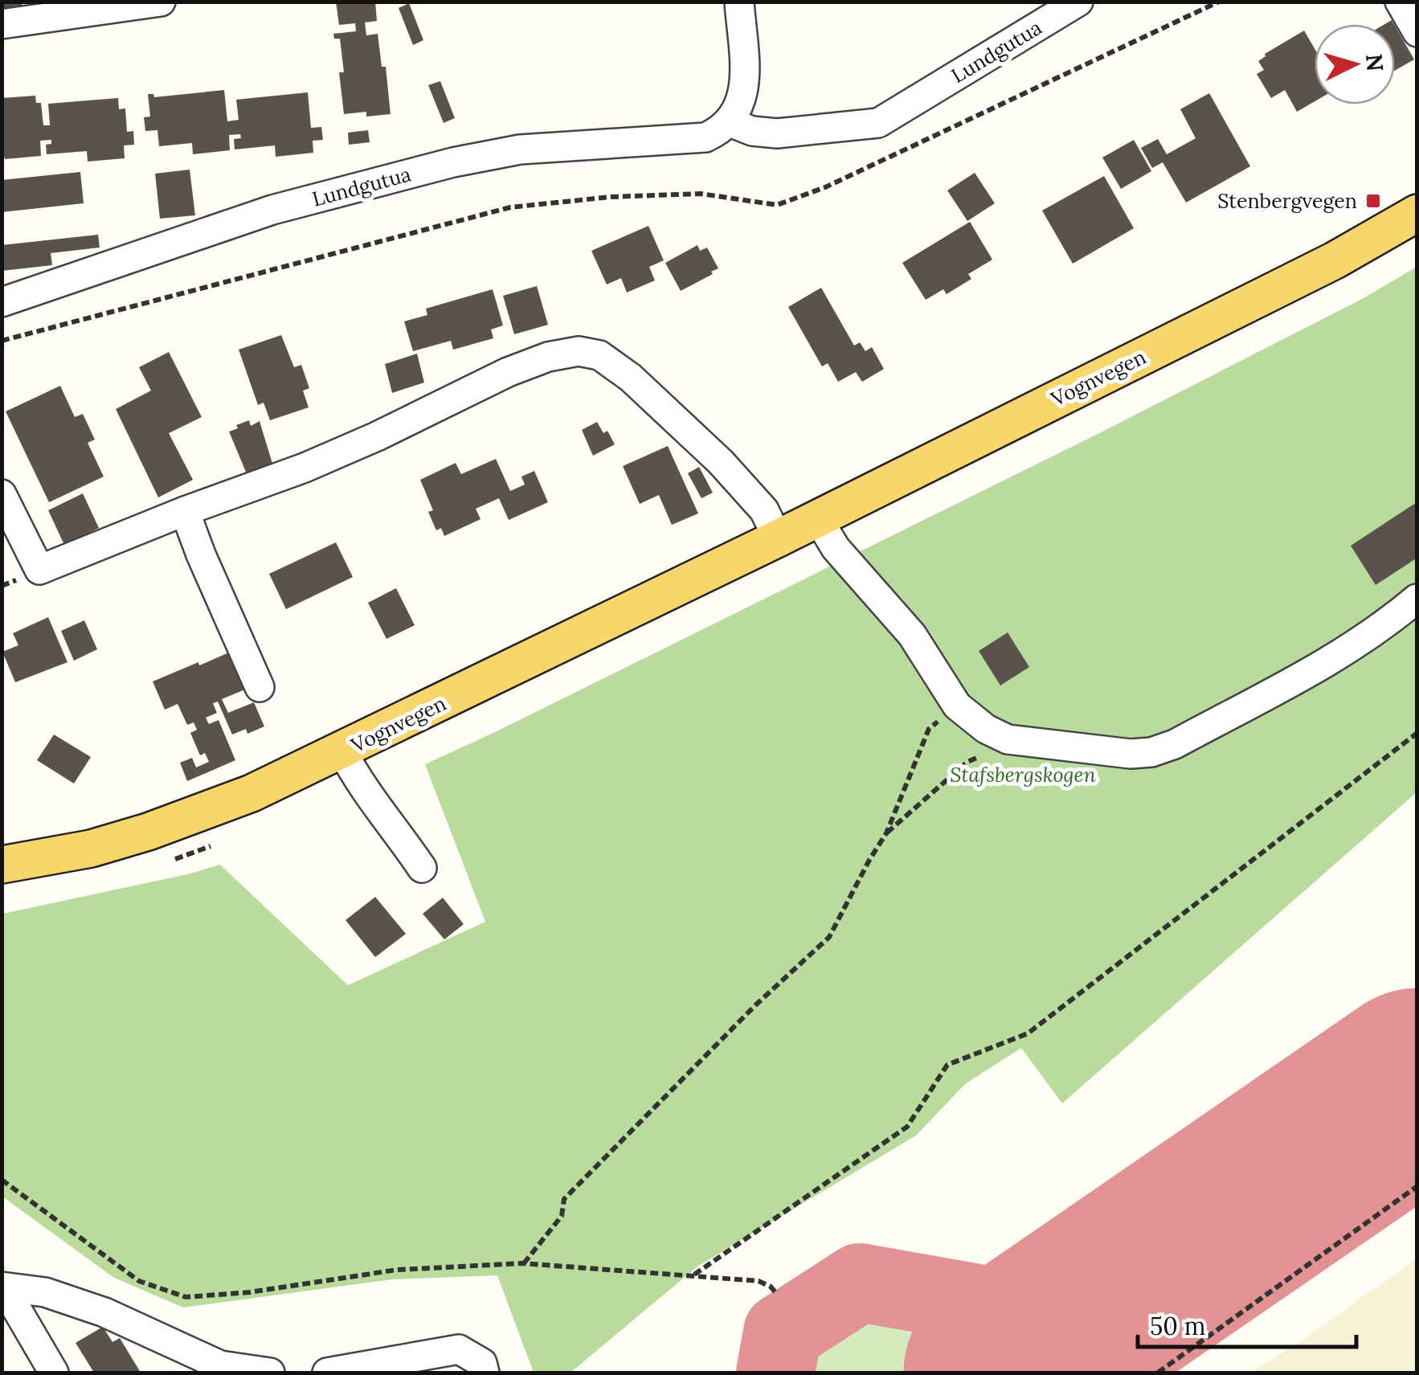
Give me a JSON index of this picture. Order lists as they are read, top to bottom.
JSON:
{
  "streets": {
    "main road": ["Vognvegen"],
    "street": ["Lundgutua"]
  },
  "parks": ["Stafsbergskogen"],
  "places": {
    "transit": ["Stenbergvegen"]
  },
  "scale_bar": "50 m",
  "north": "right"
}
